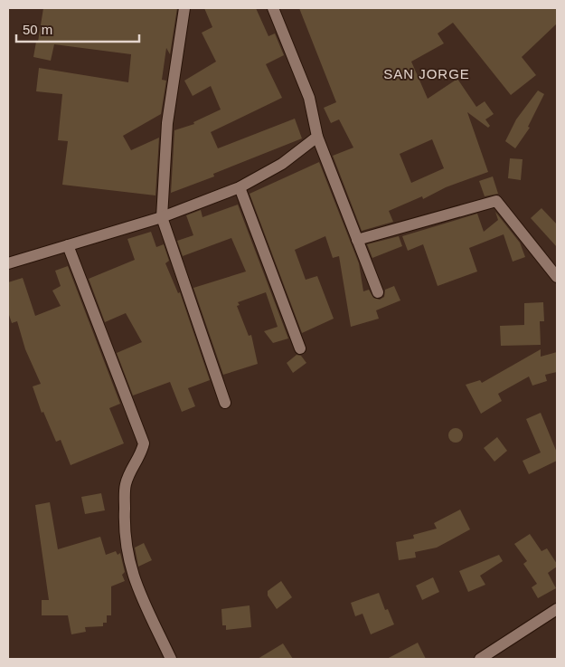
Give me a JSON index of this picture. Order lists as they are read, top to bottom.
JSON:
{
  "districts": ["SAN JORGE"],
  "scale_bar": "50 m"
}
